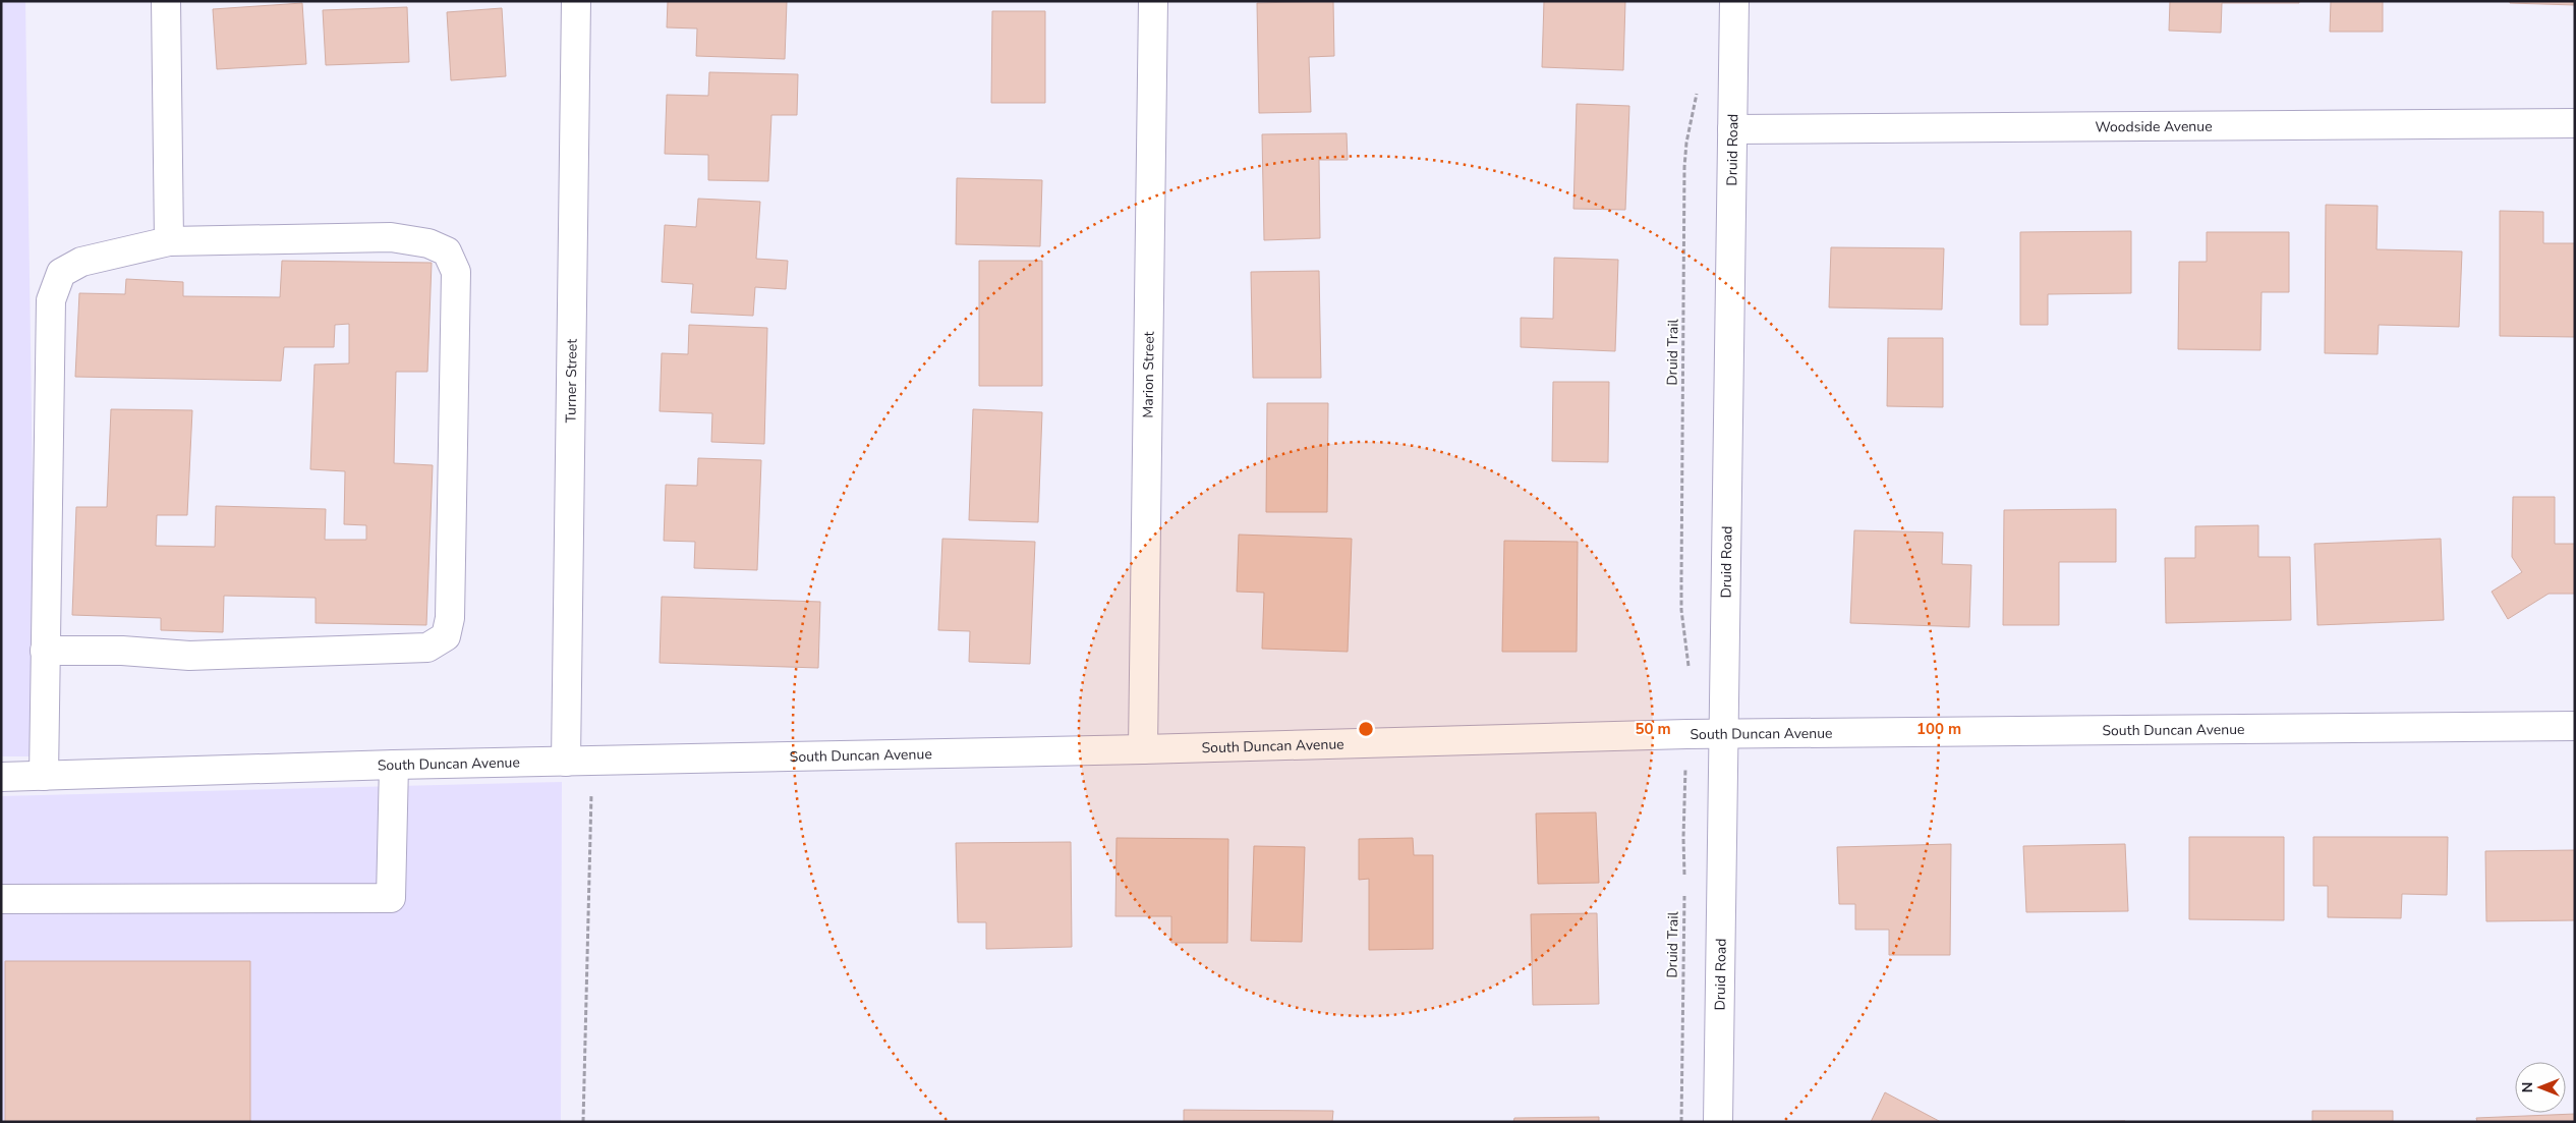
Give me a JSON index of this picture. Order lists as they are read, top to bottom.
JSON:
{
  "streets": {
    "street": [
      "Woodside Avenue",
      "Druid Road",
      "Marion Street",
      "Turner Street",
      "South Duncan Avenue"
    ],
    "path": ["Druid Trail"]
  },
  "crossings": [
    ["Woodside Avenue", "Druid Road"],
    ["Druid Road", "South Duncan Avenue"],
    ["Marion Street", "South Duncan Avenue"],
    ["Turner Street", "South Duncan Avenue"]
  ],
  "north": "left",
  "rings": ["50 m", "100 m"]
}
